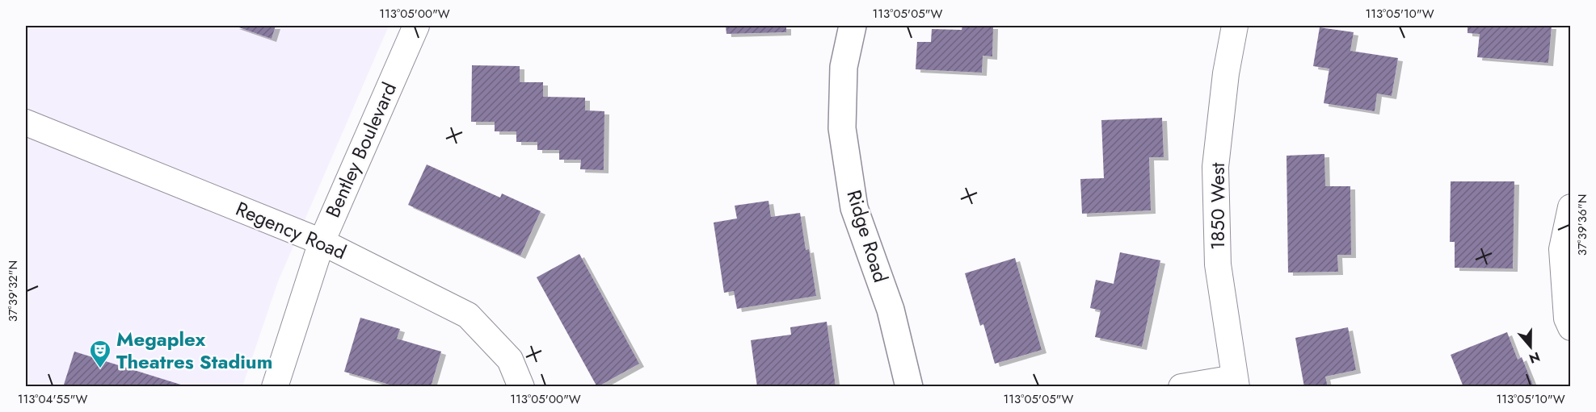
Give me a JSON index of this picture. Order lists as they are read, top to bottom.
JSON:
{
  "streets": {
    "street": [
      "Bentley Boulevard",
      "1850 West",
      "Regency Road",
      "Ridge Road"
    ]
  },
  "crossings": [
    ["Bentley Boulevard", "Regency Road"]
  ],
  "places": {
    "theatre": ["Megaplex Theatres Stadium"]
  },
  "north": "bottom",
  "coordinates": [
    "113°05'00\"W",
    "113°05'05\"W",
    "113°05'10\"W",
    "37°39'36\"N",
    "37°39'32\"N",
    "113°04'55\"W"
  ]
}
